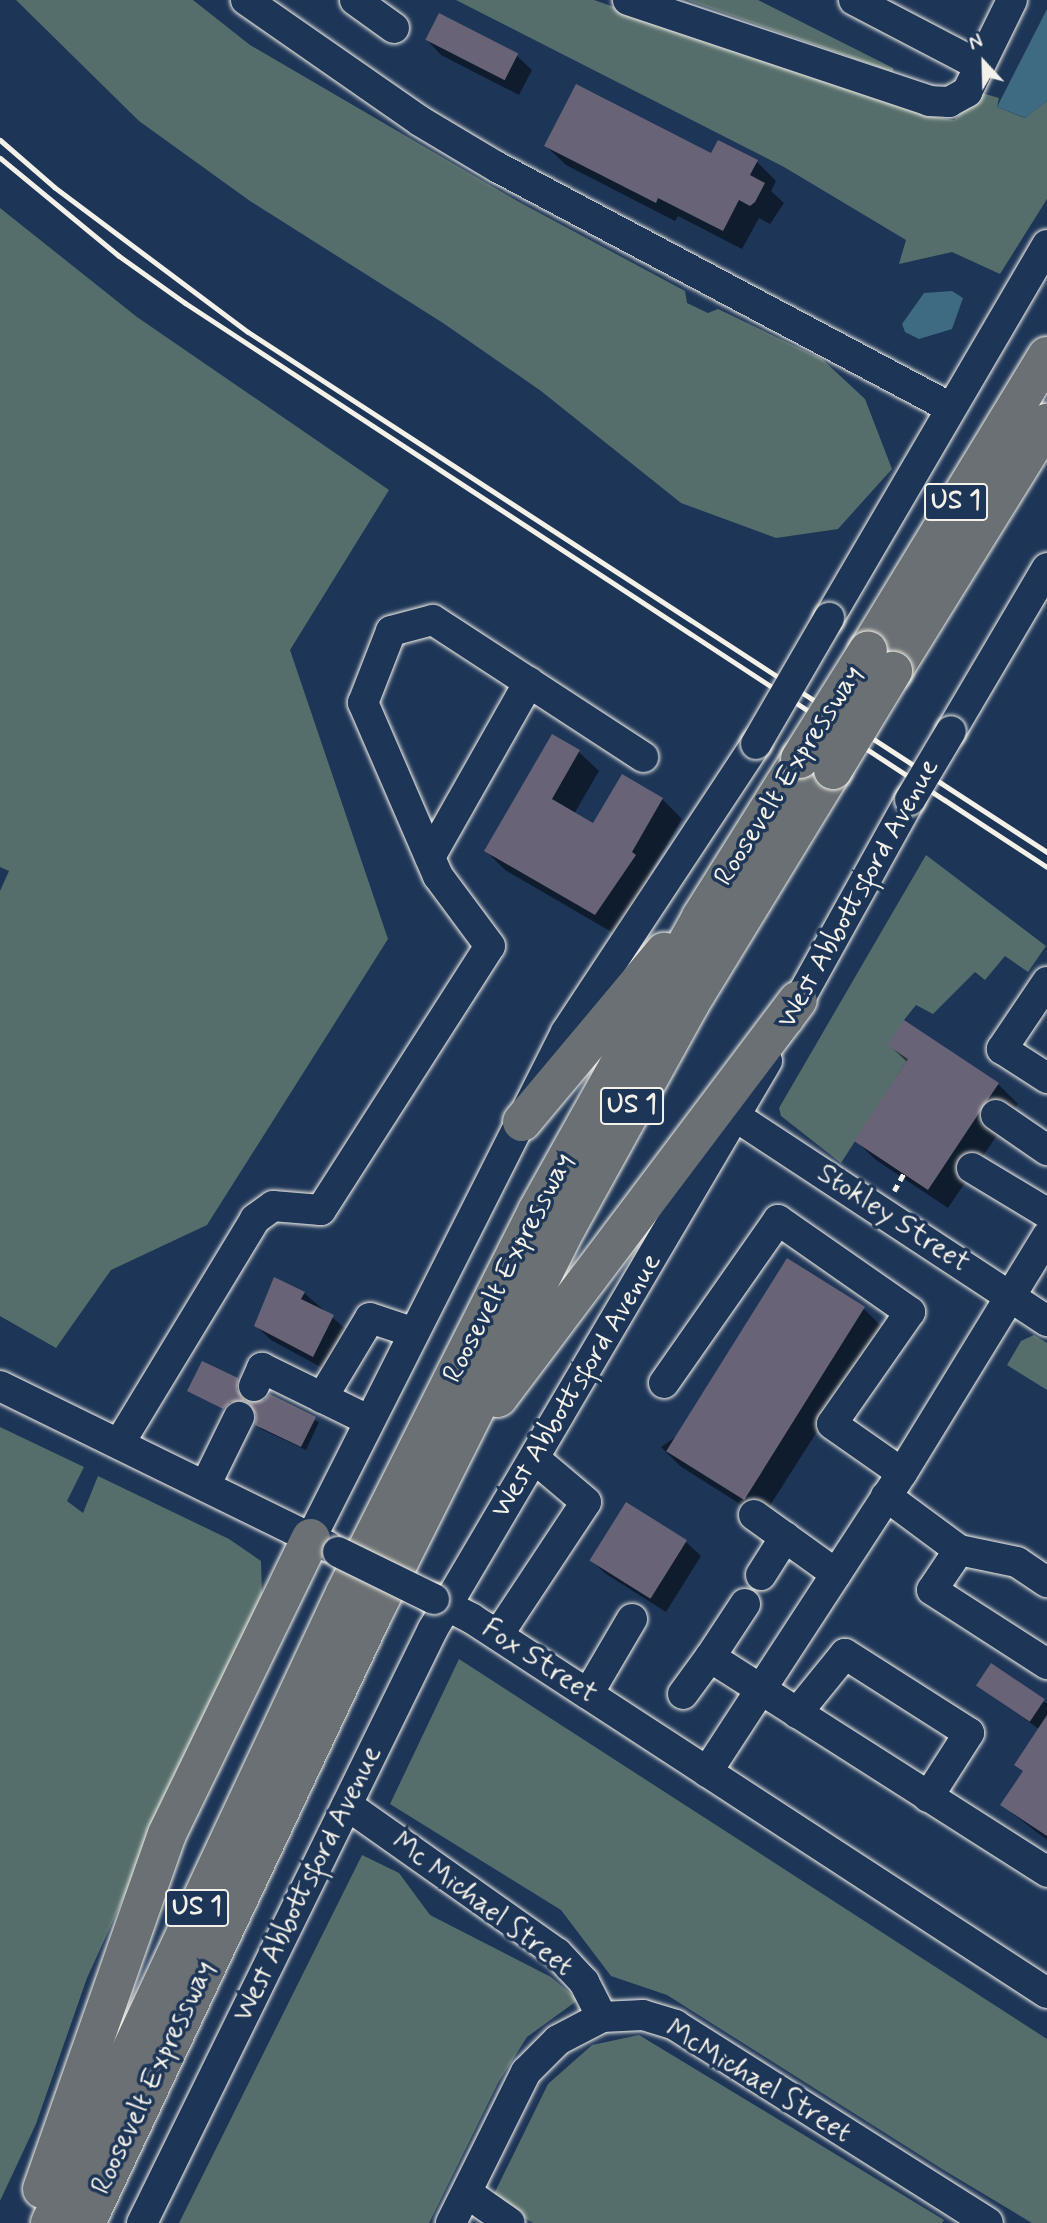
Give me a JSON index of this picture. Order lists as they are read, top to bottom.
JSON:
{
  "streets": {
    "highway": ["US 1", "Roosevelt Expressway"],
    "street": [
      "West Abbottsford Avenue",
      "Stokley Street",
      "Fox Street",
      "Mc Michael Street",
      "McMichael Street"
    ]
  },
  "crossings": [
    ["West Abbottsford Avenue", "Stokley Street"],
    ["West Abbottsford Avenue", "Fox Street"],
    ["West Abbottsford Avenue", "Mc Michael Street"],
    ["Mc Michael Street", "McMichael Street"]
  ],
  "north": "top"
}
